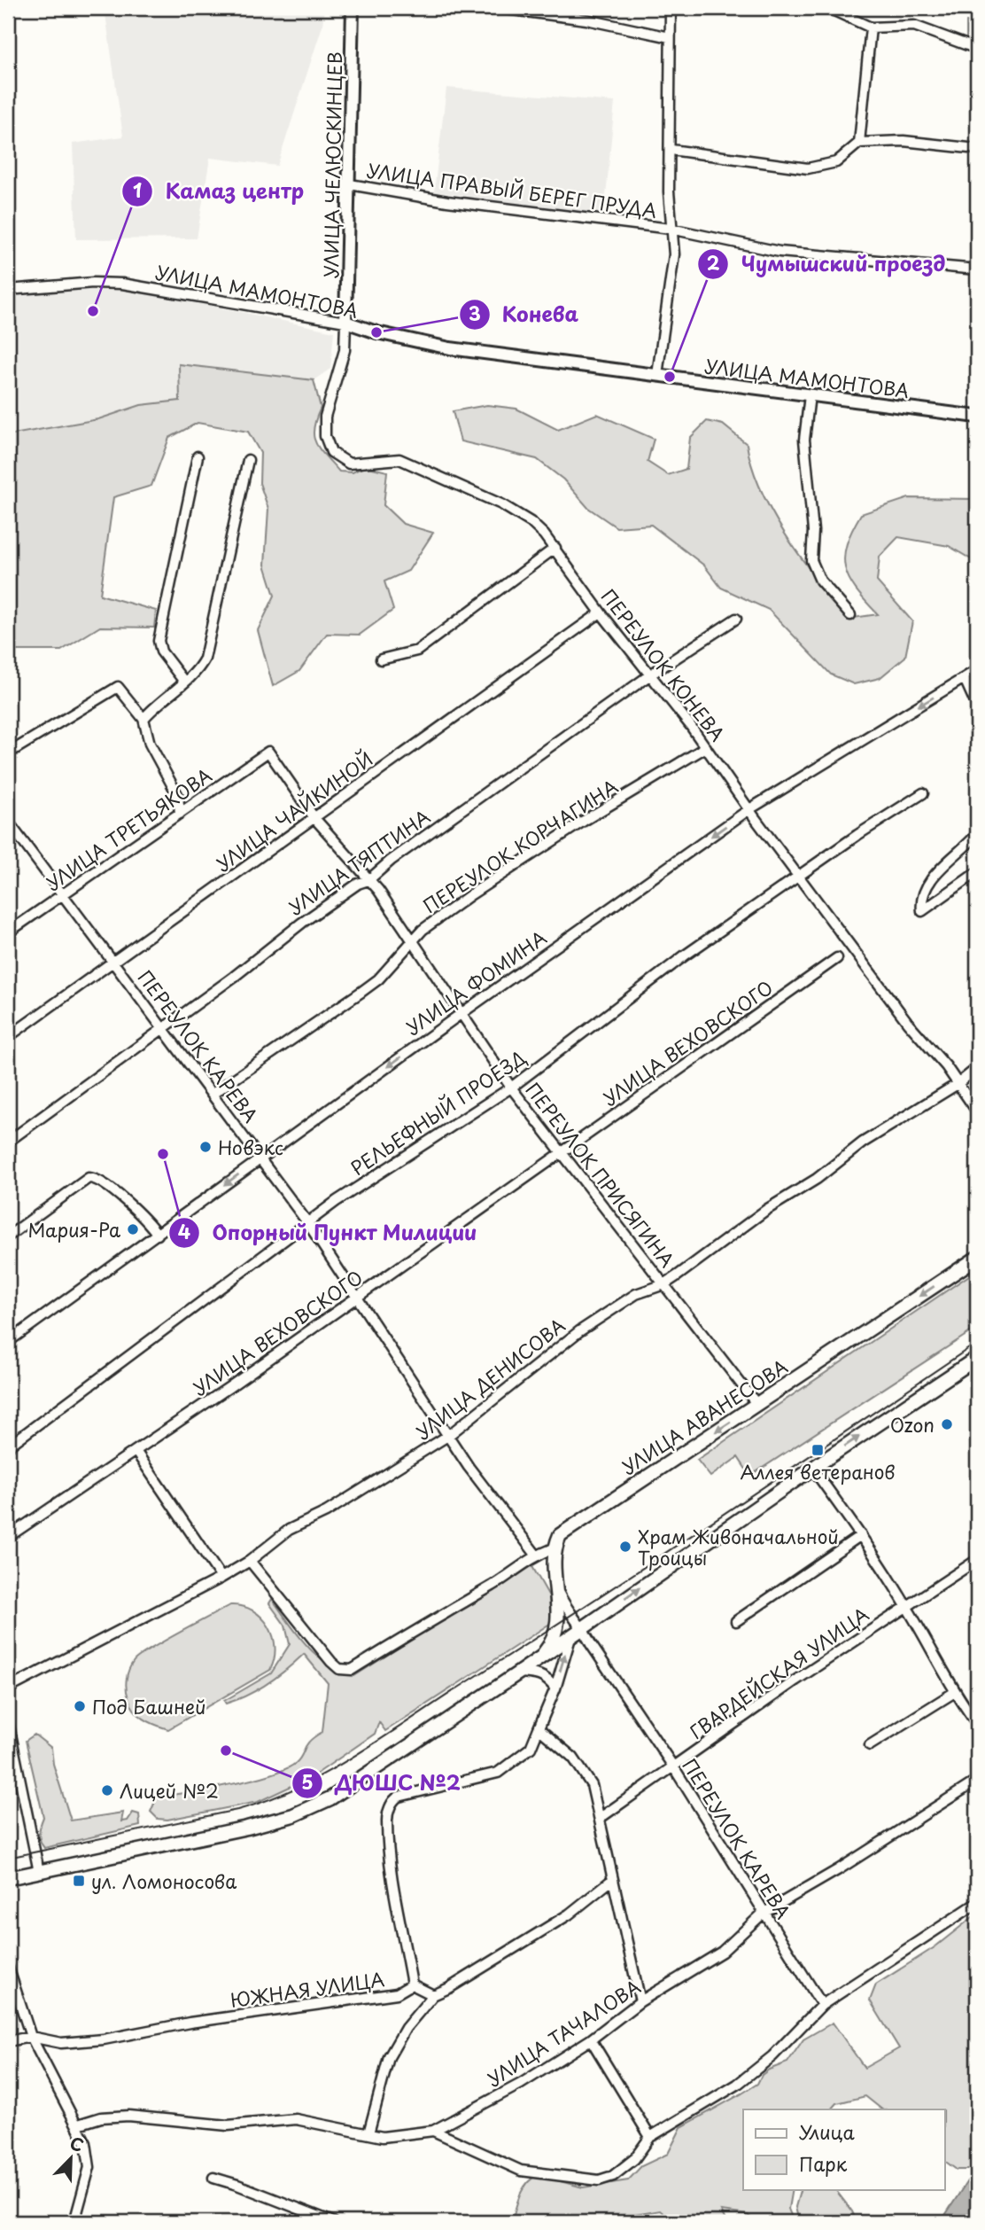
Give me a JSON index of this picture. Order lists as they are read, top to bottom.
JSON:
{
  "streets": {
    "highway": ["УЛИЦА АВАНЕСОВА"],
    "main road": ["УЛИЦА ЧЕЛЮСКИНЦЕВ", "УЛИЦА МАМОНТОВА"],
    "street": [
      "УЛИЦА ПРАВЫЙ БЕРЕГ ПРУДА",
      "ПЕРЕУЛОК КОНЕВА",
      "УЛИЦА ЧАЙКИНОЙ",
      "УЛИЦА ТРЕТЬЯКОВА",
      "ПЕРЕУЛОК КОРЧАГИНА",
      "УЛИЦА ТЯПТИНА",
      "УЛИЦА ФОМИНА",
      "УЛИЦА ВЕХОВСКОГО",
      "ПЕРЕУЛОК КАРЕВА",
      "РЕЛЬЕФНЫЙ ПРОЕЗД",
      "ПЕРЕУЛОК ПРИСЯГИНА",
      "УЛИЦА ДЕНИСОВА",
      "ГВАРДЕЙСКАЯ УЛИЦА",
      "ЮЖНАЯ УЛИЦА",
      "УЛИЦА ТАЧАЛОВА"
    ]
  },
  "crossings": [
    ["УЛИЦА ЧЕЛЮСКИНЦЕВ", "УЛИЦА ПРАВЫЙ БЕРЕГ ПРУДА"],
    ["УЛИЦА ЧЕЛЮСКИНЦЕВ", "УЛИЦА МАМОНТОВА"],
    ["УЛИЦА ЧЕЛЮСКИНЦЕВ", "ПЕРЕУЛОК КОНЕВА"],
    ["УЛИЦА ПРАВЫЙ БЕРЕГ ПРУДА", "УЛИЦА МАМОНТОВА"],
    ["УЛИЦА МАМОНТОВА", "ПЕРЕУЛОК КОНЕВА"],
    ["ПЕРЕУЛОК КОНЕВА", "УЛИЦА ЧАЙКИНОЙ"],
    ["ПЕРЕУЛОК КОНЕВА", "ПЕРЕУЛОК КОРЧАГИНА"],
    ["ПЕРЕУЛОК КОНЕВА", "УЛИЦА ТЯПТИНА"],
    ["ПЕРЕУЛОК КОНЕВА", "УЛИЦА ФОМИНА"],
    ["ПЕРЕУЛОК КОНЕВА", "РЕЛЬЕФНЫЙ ПРОЕЗД"],
    ["ПЕРЕУЛОК КОНЕВА", "УЛИЦА ДЕНИСОВА"],
    ["УЛИЦА ЧАЙКИНОЙ", "ПЕРЕУЛОК КАРЕВА"],
    ["УЛИЦА ЧАЙКИНОЙ", "ПЕРЕУЛОК ПРИСЯГИНА"],
    ["УЛИЦА ТРЕТЬЯКОВА", "ПЕРЕУЛОК КАРЕВА"],
    ["УЛИЦА ТРЕТЬЯКОВА", "ПЕРЕУЛОК ПРИСЯГИНА"],
    ["ПЕРЕУЛОК КОРЧАГИНА", "ПЕРЕУЛОК КАРЕВА"],
    ["ПЕРЕУЛОК КОРЧАГИНА", "ПЕРЕУЛОК ПРИСЯГИНА"],
    ["УЛИЦА ТЯПТИНА", "ПЕРЕУЛОК КАРЕВА"],
    ["УЛИЦА ТЯПТИНА", "ПЕРЕУЛОК ПРИСЯГИНА"],
    ["УЛИЦА ФОМИНА", "ПЕРЕУЛОК КАРЕВА"],
    ["УЛИЦА ФОМИНА", "ПЕРЕУЛОК ПРИСЯГИНА"],
    ["УЛИЦА ВЕХОВСКОГО", "ПЕРЕУЛОК КАРЕВА"],
    ["УЛИЦА ВЕХОВСКОГО", "ПЕРЕУЛОК ПРИСЯГИНА"],
    ["ПЕРЕУЛОК КАРЕВА", "РЕЛЬЕФНЫЙ ПРОЕЗД"],
    ["ПЕРЕУЛОК КАРЕВА", "УЛИЦА ДЕНИСОВА"],
    ["ПЕРЕУЛОК КАРЕВА", "ГВАРДЕЙСКАЯ УЛИЦА"],
    ["ПЕРЕУЛОК КАРЕВА", "УЛИЦА ТАЧАЛОВА"],
    ["РЕЛЬЕФНЫЙ ПРОЕЗД", "ПЕРЕУЛОК ПРИСЯГИНА"],
    ["ПЕРЕУЛОК ПРИСЯГИНА", "УЛИЦА ДЕНИСОВА"],
    ["ПЕРЕУЛОК ПРИСЯГИНА", "УЛИЦА АВАНЕСОВА"]
  ],
  "one_way": ["УЛИЦА ФОМИНА"],
  "places": {
    "other": [
      "Камаз центр",
      "Конева",
      "Чумышский проезд",
      "Новэкс",
      "Опорный Пункт Милиции",
      "Мария-Ра",
      "Ozon",
      "Храм Живоначальной Троицы",
      "Под Башней",
      "ДЮШС №2",
      "Лицей №2"
    ],
    "transit": ["Аллея ветеранов", "ул. Ломоносова"]
  },
  "legend": ["Улица", "Парк"],
  "north": "top right"
}
